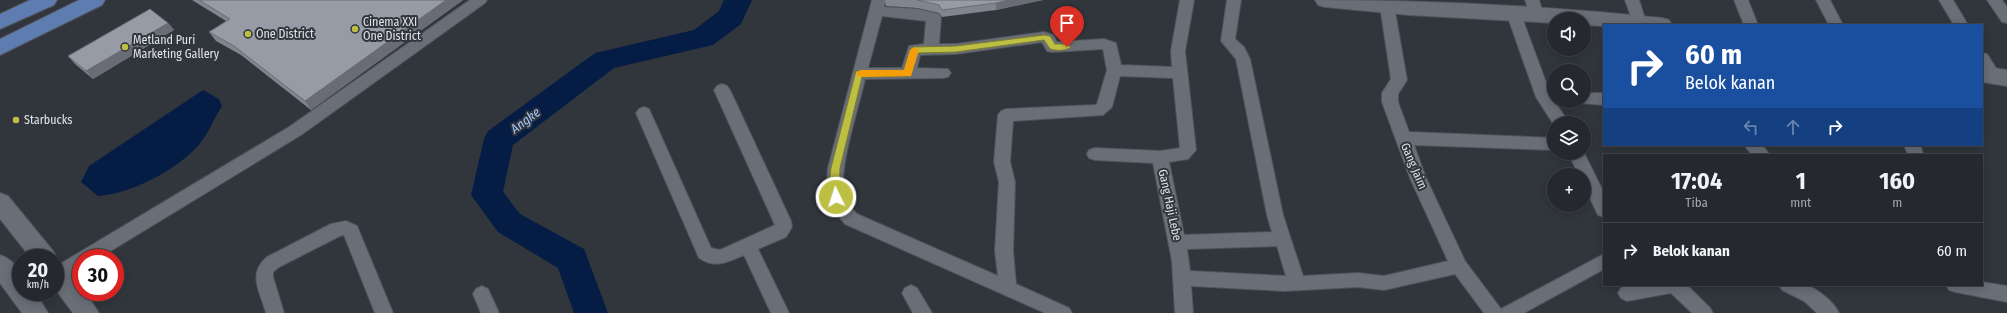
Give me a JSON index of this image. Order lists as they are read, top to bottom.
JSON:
{
  "streets": {
    "street": ["Gang Jaim", "Gang Haji Lebe"]
  },
  "water": ["Angke"],
  "places": [
    "Cinema XXI One District",
    "One District",
    "Metland Puri Marketing Gallery",
    "Starbucks"
  ],
  "page": {
    "map_buttons": "+",
    "turn": ["60 m", "Belok kanan"],
    "eta": [
      "17:04",
      "Tiba",
      "1",
      "mnt",
      "160",
      "m"
    ],
    "list": [
      {
        "name": "Belok kanan",
        "value": "60 m"
      }
    ],
    "speed": "20 km/h",
    "limit": "30"
  }
}
